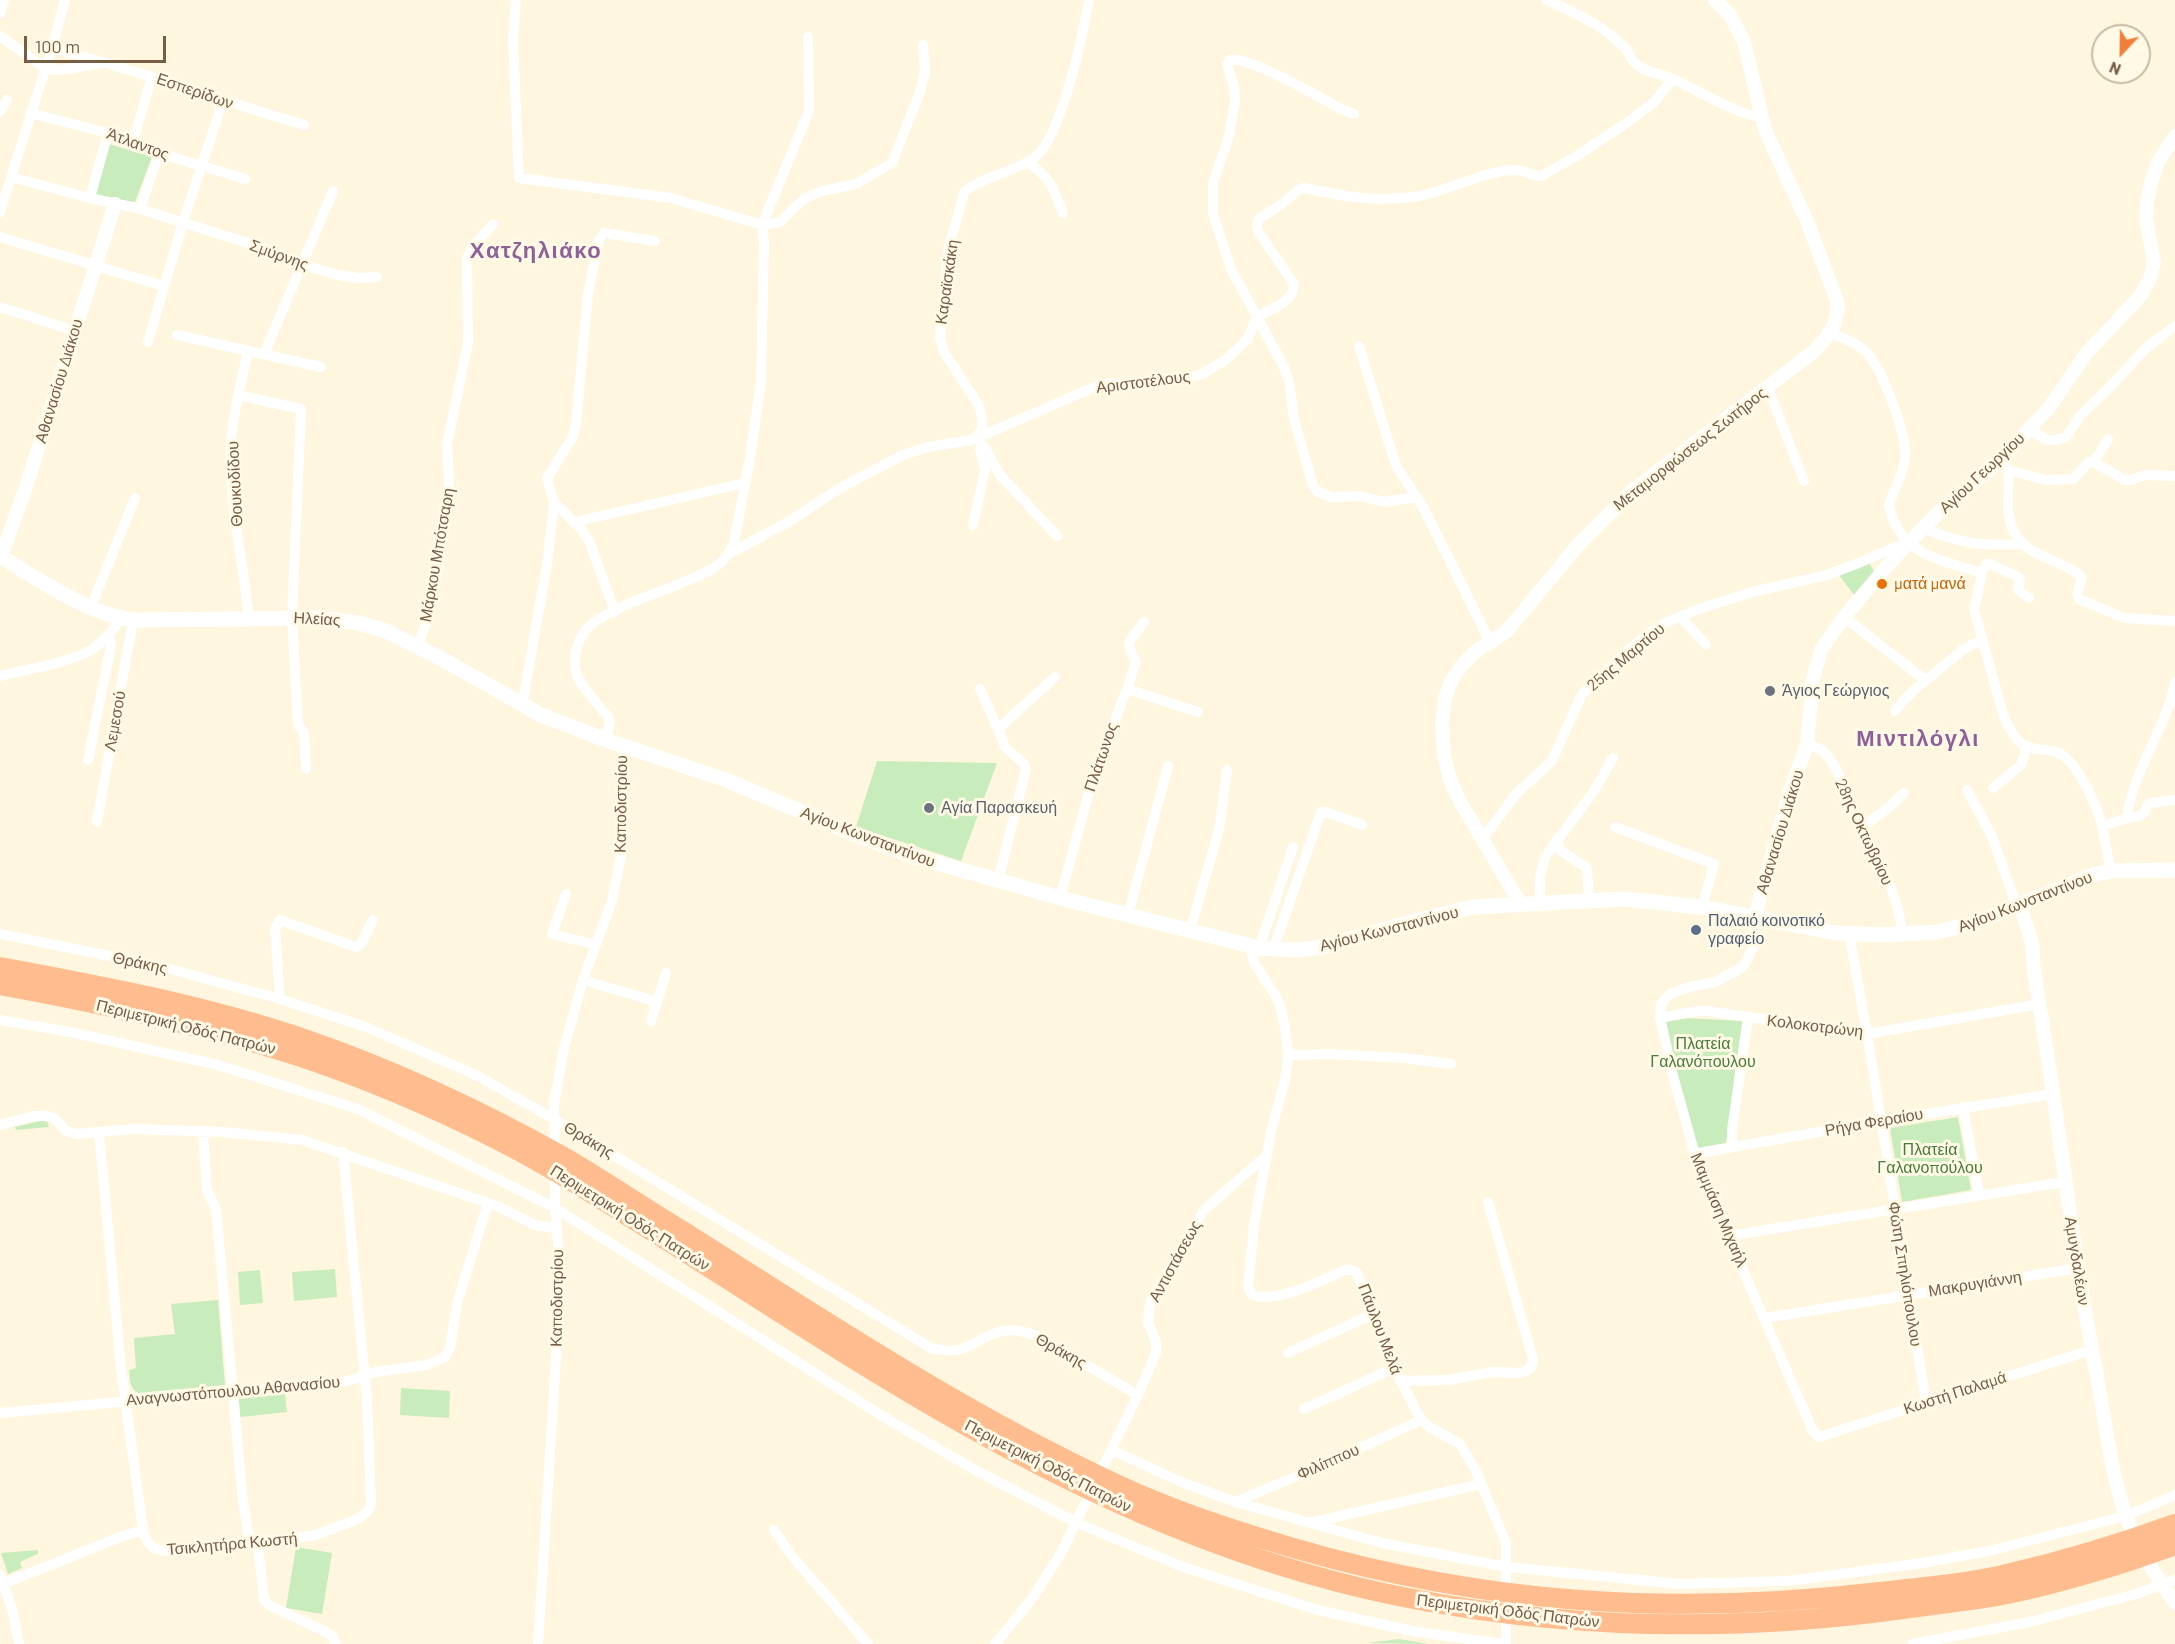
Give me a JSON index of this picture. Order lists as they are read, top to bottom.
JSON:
{
  "streets": {
    "highway": ["Περιμετρική Οδός Πατρών"],
    "main road": ["Ηλείας", "Αγίου Κωνσταντίνου"],
    "street": [
      "Εσπερίδων",
      "Άτλαντος",
      "Σμύρνης",
      "Καραϊσκάκη",
      "Αθανασίου Διάκου",
      "Αριστοτέλους",
      "Μεταμορφώσεως Σωτήρος",
      "Αγίου Γεωργίου",
      "Θουκυδίδου",
      "Μάρκου Μπότσαρη",
      "25ης Μαρτίου",
      "Λεμεσού",
      "Πλάτωνος",
      "Καποδιστρίου",
      "28ης Οκτωβρίου",
      "Θράκης",
      "Κολοκοτρώνη",
      "Ρήγα Φεραίου",
      "Μαμμάση Μιχαήλ",
      "Αντιστάσεως",
      "Αμυγδαλέων",
      "Φώτη Σπηλιόπουλου",
      "Μακρυγιάννη",
      "Πάυλου Μελά",
      "Αναγνωστόπουλου Αθανασίου",
      "Κωστή Παλαμά",
      "Φιλίππου",
      "Τσικλητήρα Κωστή"
    ]
  },
  "crossings": [
    ["Σμύρνης", "Αθανασίου Διάκου"],
    ["Καραϊσκάκη", "Αριστοτέλους"],
    ["Αθανασίου Διάκου", "Αγίου Γεωργίου"],
    ["Αθανασίου Διάκου", "Ηλείας"],
    ["Αθανασίου Διάκου", "28ης Οκτωβρίου"],
    ["Αθανασίου Διάκου", "Αγίου Κωνσταντίνου"],
    ["Αθανασίου Διάκου", "Κολοκοτρώνη"],
    ["Αθανασίου Διάκου", "Μαμμάση Μιχαήλ"],
    ["Μεταμορφώσεως Σωτήρος", "25ης Μαρτίου"],
    ["Μεταμορφώσεως Σωτήρος", "Αγίου Κωνσταντίνου"],
    ["Αγίου Γεωργίου", "25ης Μαρτίου"],
    ["Αγίου Γεωργίου", "28ης Οκτωβρίου"],
    ["Θουκυδίδου", "Ηλείας"],
    ["Μάρκου Μπότσαρη", "Ηλείας"],
    ["Ηλείας", "Λεμεσού"],
    ["Ηλείας", "Καποδιστρίου"],
    ["Ηλείας", "Αγίου Κωνσταντίνου"],
    ["Πλάτωνος", "Αγίου Κωνσταντίνου"],
    ["Καποδιστρίου", "Αγίου Κωνσταντίνου"],
    ["Καποδιστρίου", "Θράκης"],
    ["28ης Οκτωβρίου", "Αγίου Κωνσταντίνου"],
    ["Αγίου Κωνσταντίνου", "Αμυγδαλέων"],
    ["Αγίου Κωνσταντίνου", "Φώτη Σπηλιόπουλου"],
    ["Θράκης", "Αντιστάσεως"],
    ["Κολοκοτρώνη", "Μαμμάση Μιχαήλ"],
    ["Κολοκοτρώνη", "Αμυγδαλέων"],
    ["Κολοκοτρώνη", "Φώτη Σπηλιόπουλου"],
    ["Ρήγα Φεραίου", "Μαμμάση Μιχαήλ"],
    ["Ρήγα Φεραίου", "Αμυγδαλέων"],
    ["Ρήγα Φεραίου", "Φώτη Σπηλιόπουλου"],
    ["Μαμμάση Μιχαήλ", "Μακρυγιάννη"],
    ["Μαμμάση Μιχαήλ", "Κωστή Παλαμά"],
    ["Αντιστάσεως", "Πάυλου Μελά"],
    ["Αμυγδαλέων", "Μακρυγιάννη"],
    ["Αμυγδαλέων", "Κωστή Παλαμά"],
    ["Φώτη Σπηλιόπουλου", "Μακρυγιάννη"],
    ["Φώτη Σπηλιόπουλου", "Κωστή Παλαμά"],
    ["Πάυλου Μελά", "Φιλίππου"],
    ["Αναγνωστόπουλου Αθανασίου", "Τσικλητήρα Κωστή"]
  ],
  "districts": ["Χατζηλιάκο", "Μιντιλόγλι"],
  "parks": ["Πλατεία Γαλανόπουλου", "Πλατεία Γαλανοπούλου"],
  "places": [
    "ματά μανά",
    "Άγιος Γεώργιος",
    "Αγία Παρασκευή",
    "Παλαιό κοινοτικό γραφείο"
  ],
  "scale_bar": "100 m",
  "north": "bottom"
}
